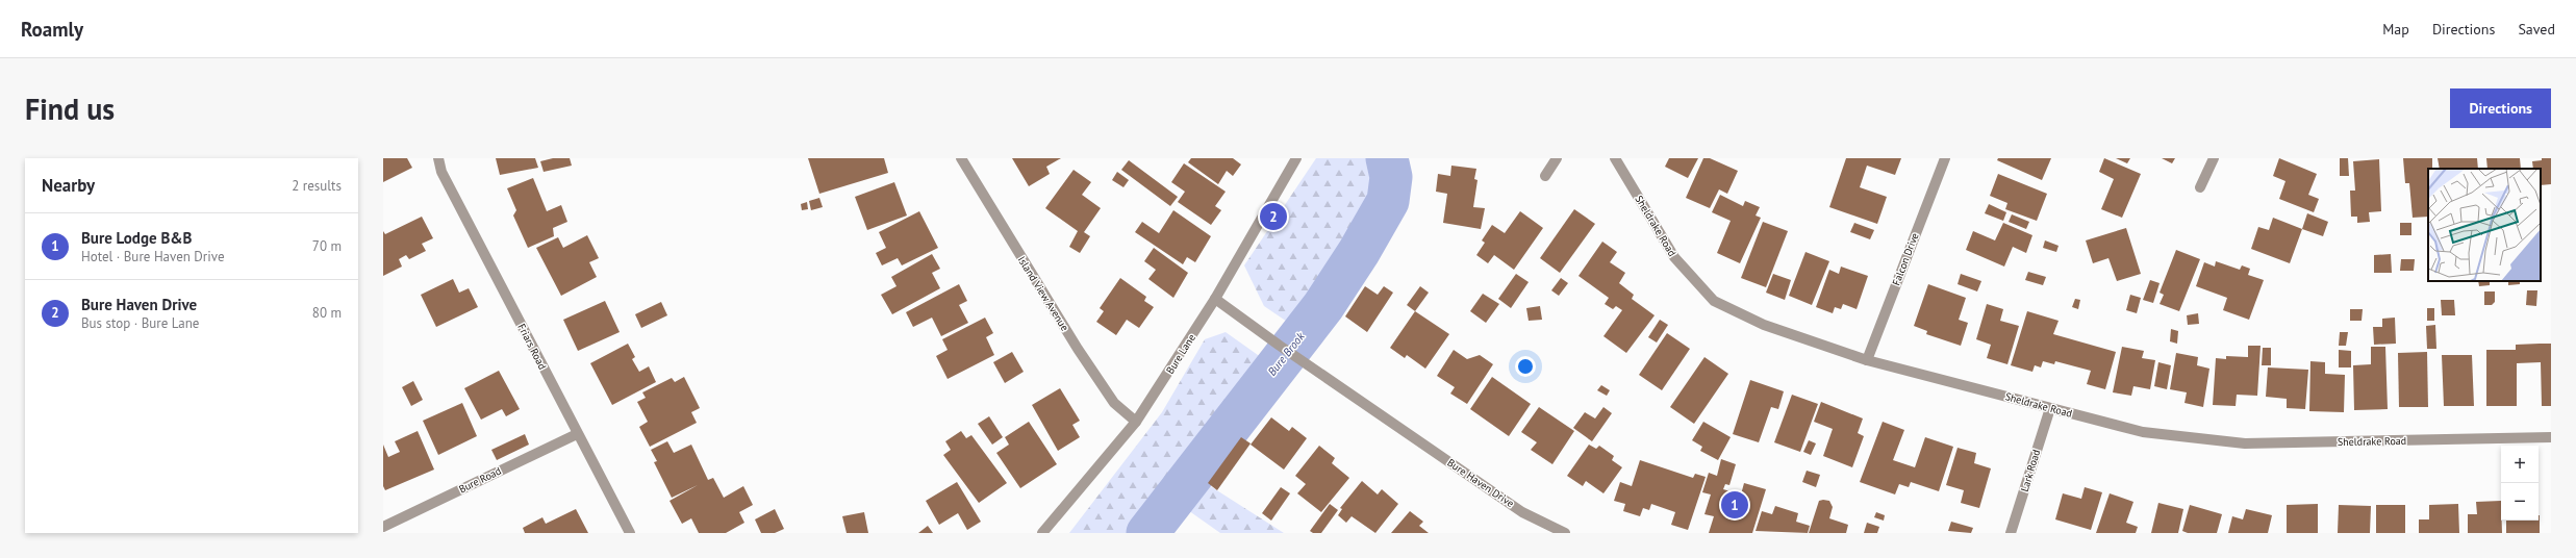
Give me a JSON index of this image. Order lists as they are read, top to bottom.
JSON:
{
  "streets": {
    "street": [
      "Sheldrake Road",
      "Falcon Drive",
      "Island View Avenue",
      "Friars Road",
      "Bure Lane",
      "Lark Road",
      "Bure Road",
      "Bure Haven Drive"
    ]
  },
  "crossings": [
    ["Sheldrake Road", "Falcon Drive"],
    ["Sheldrake Road", "Lark Road"],
    ["Island View Avenue", "Bure Lane"],
    ["Friars Road", "Bure Road"],
    ["Bure Lane", "Bure Haven Drive"]
  ],
  "water": ["Bure Brook"],
  "page": {
    "header": "Roamly",
    "nav": ["Map", "Directions", "Saved"],
    "buttons": "Directions",
    "title": "Find us",
    "heading": ["Nearby", "2 results"],
    "pins": ["2", "1"],
    "list": [
      {
        "mark": "1",
        "name": "Bure Lodge B&B",
        "note": "Hotel · Bure Haven Drive",
        "value": "70 m"
      },
      {
        "mark": "2",
        "name": "Bure Haven Drive",
        "note": "Bus stop · Bure Lane",
        "value": "80 m"
      }
    ],
    "map_buttons": ["+", "−"]
  }
}
